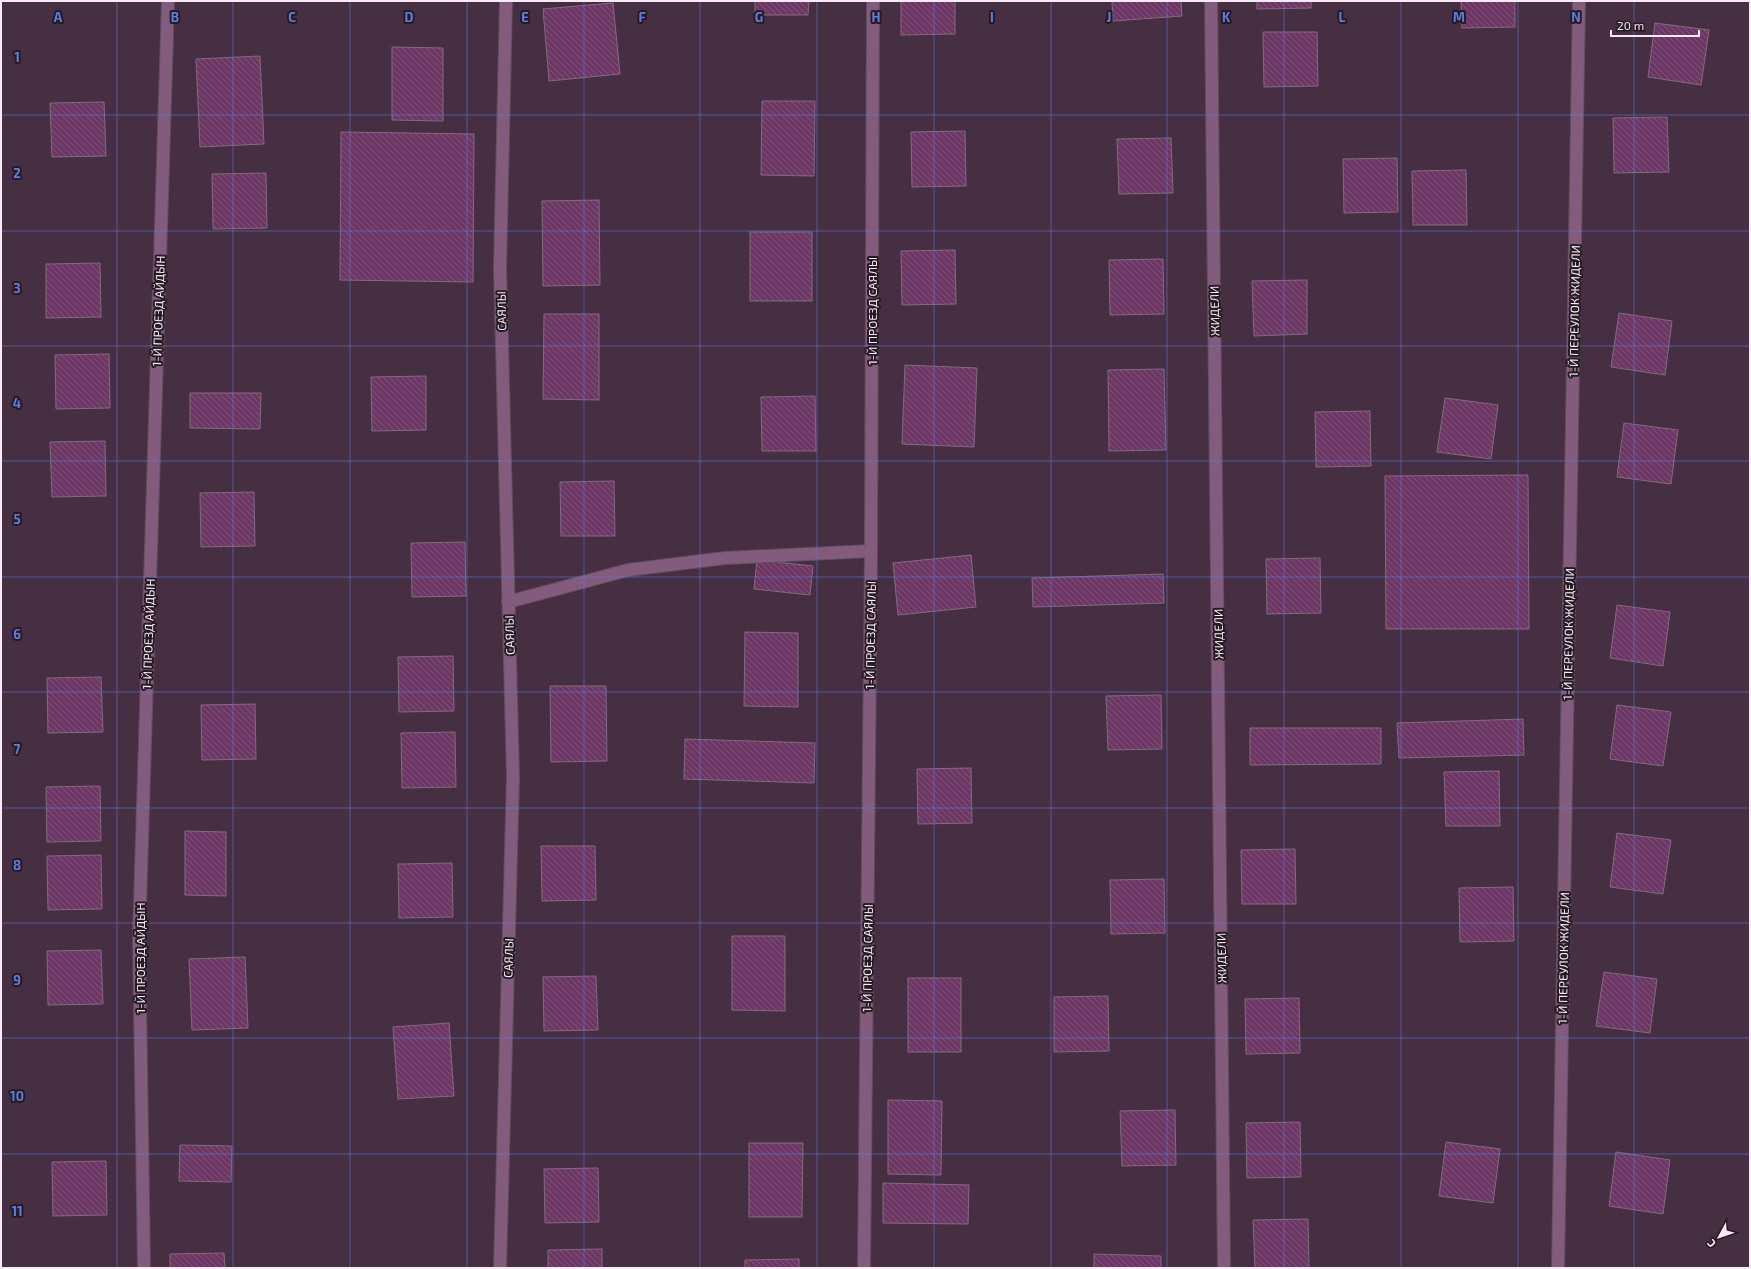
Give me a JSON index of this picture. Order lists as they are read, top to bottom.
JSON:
{
  "streets": {
    "street": [
      "1-Й ПРОЕЗД АЙДЫН",
      "САЯЛЫ",
      "1-Й ПРОЕЗД САЯЛЫ",
      "ЖИДЕЛИ",
      "1-Й ПЕРЕУЛОК ЖИДЕЛИ"
    ]
  },
  "scale_bar": "20 m",
  "north": "bottom left",
  "grid": {
    "columns": [
      "A",
      "B",
      "C",
      "D",
      "E",
      "F",
      "G",
      "H",
      "I",
      "J",
      "K",
      "L",
      "M",
      "N"
    ],
    "rows": [
      "1",
      "2",
      "3",
      "4",
      "5",
      "6",
      "7",
      "8",
      "9",
      "10",
      "11"
    ]
  }
}
